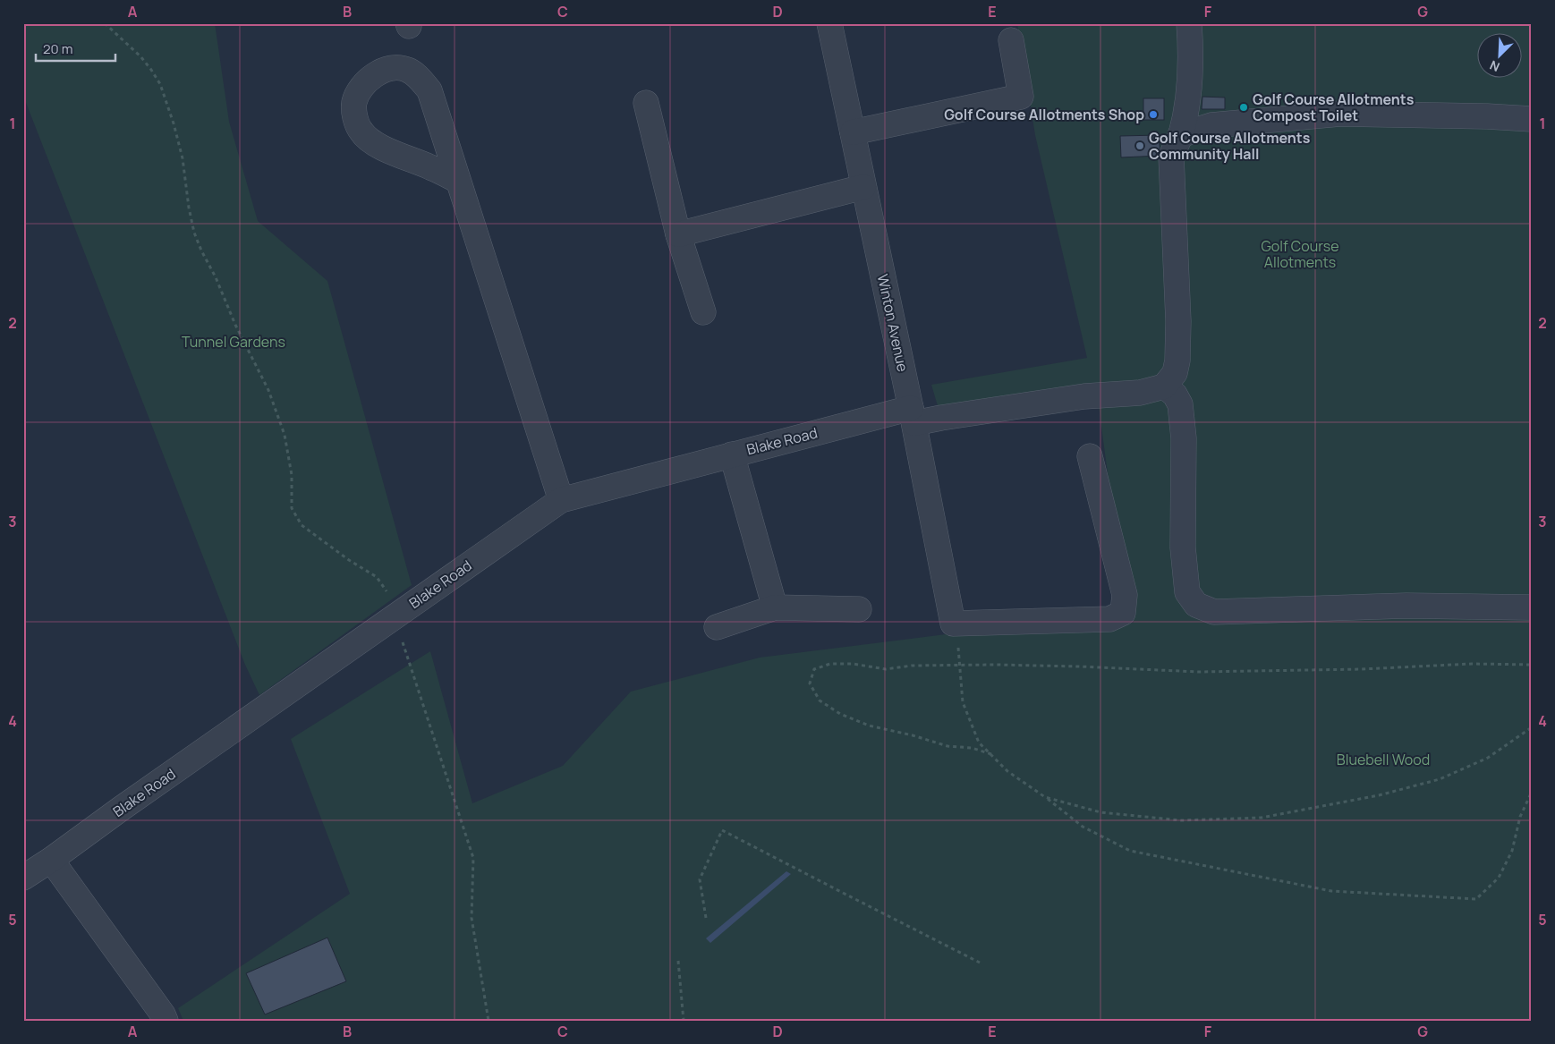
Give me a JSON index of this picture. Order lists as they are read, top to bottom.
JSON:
{
  "streets": {
    "street": ["Winton Avenue", "Blake Road"]
  },
  "crossings": [
    ["Winton Avenue", "Blake Road"]
  ],
  "parks": ["Golf Course Allotments", "Tunnel Gardens", "Bluebell Wood"],
  "places": ["Golf Course Allotments Compost Toilet", "Golf Course Allotments Shop", "Golf Course Allotments Community Hall"],
  "scale_bar": "20 m",
  "north": "bottom left",
  "grid": {
    "columns": [
      "A",
      "B",
      "C",
      "D",
      "E",
      "F",
      "G"
    ],
    "rows": [
      "1",
      "2",
      "3",
      "4",
      "5"
    ]
  }
}
